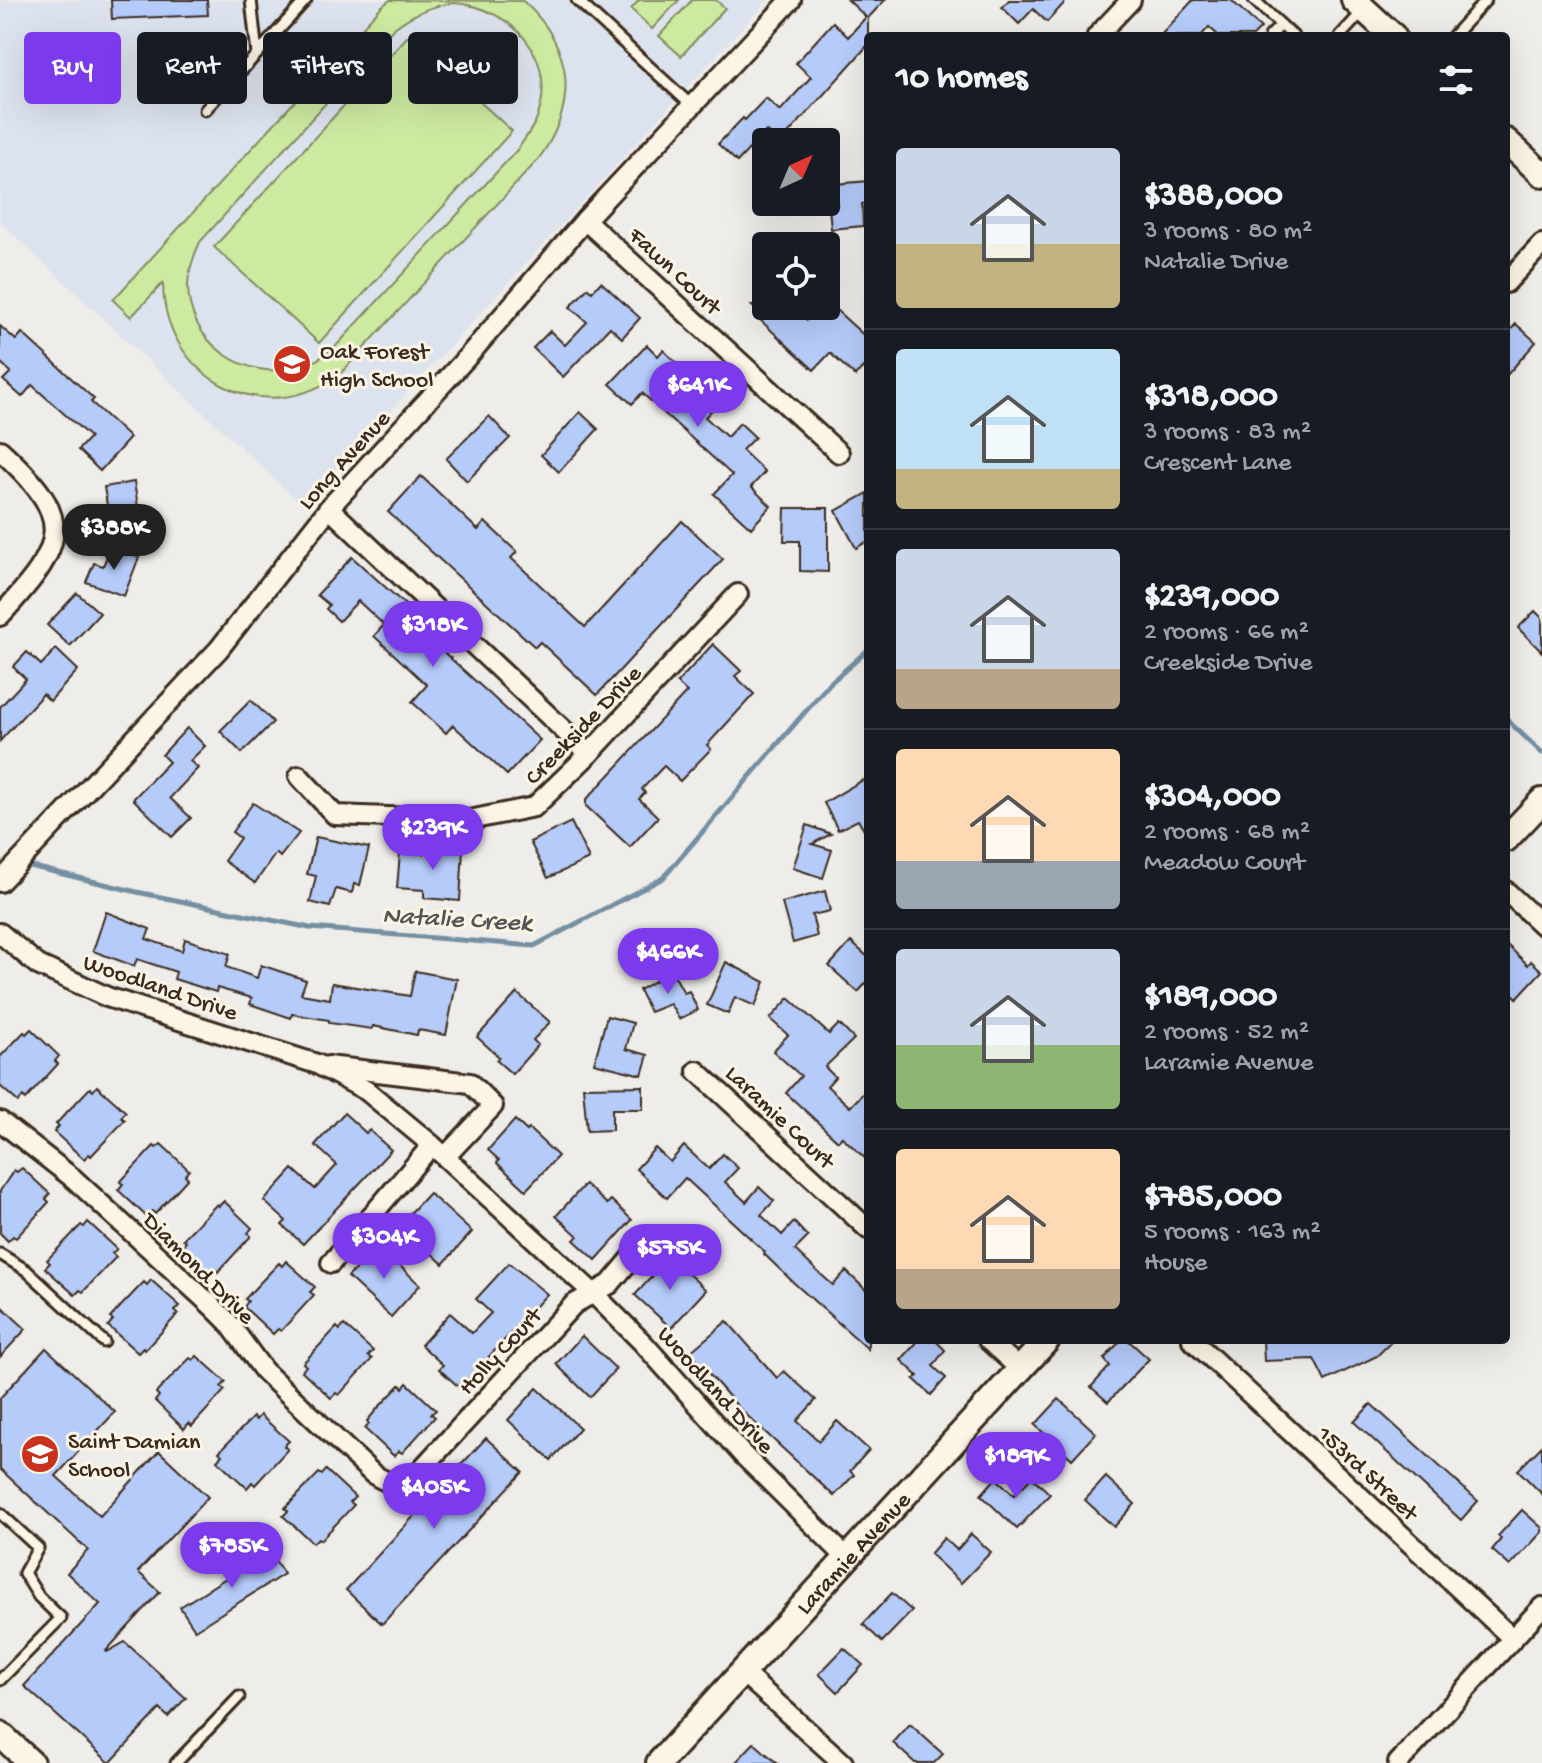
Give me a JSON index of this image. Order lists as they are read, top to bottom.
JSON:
{
  "streets": {
    "street": [
      "Fawn Court",
      "Long Avenue",
      "Creekside Drive",
      "Woodland Drive",
      "Laramie Court",
      "Diamond Drive",
      "Holly Court",
      "153rd Street",
      "Laramie Avenue"
    ]
  },
  "crossings": [
    ["Fawn Court", "Long Avenue"],
    ["Woodland Drive", "Holly Court"],
    ["Woodland Drive", "Laramie Avenue"],
    ["Diamond Drive", "Holly Court"]
  ],
  "water": ["Natalie Creek"],
  "places": {
    "school or university": ["Oak Forest High School", "Saint Damian School"]
  },
  "north": "top right",
  "page": {
    "chip": [
      "Buy",
      "Rent",
      "Filters",
      "New"
    ],
    "heading": "10 homes",
    "list": [
      {
        "name": "$388,000",
        "note": "3 rooms · 80 m² · Natalie Drive"
      },
      {
        "name": "$318,000",
        "note": "3 rooms · 83 m² · Crescent Lane"
      },
      {
        "name": "$239,000",
        "note": "2 rooms · 66 m² · Creekside Drive"
      },
      {
        "name": "$304,000",
        "note": "2 rooms · 68 m² · Meadow Court"
      },
      {
        "name": "$189,000",
        "note": "2 rooms · 52 m² · Laramie Avenue"
      },
      {
        "name": "$785,000",
        "note": "5 rooms · 163 m² · House"
      }
    ],
    "price": [
      "$641K",
      "$388K",
      "$318K",
      "$239K",
      "$466K",
      "$304K",
      "$575K",
      "$189K",
      "$405K",
      "$785K"
    ]
  }
}
